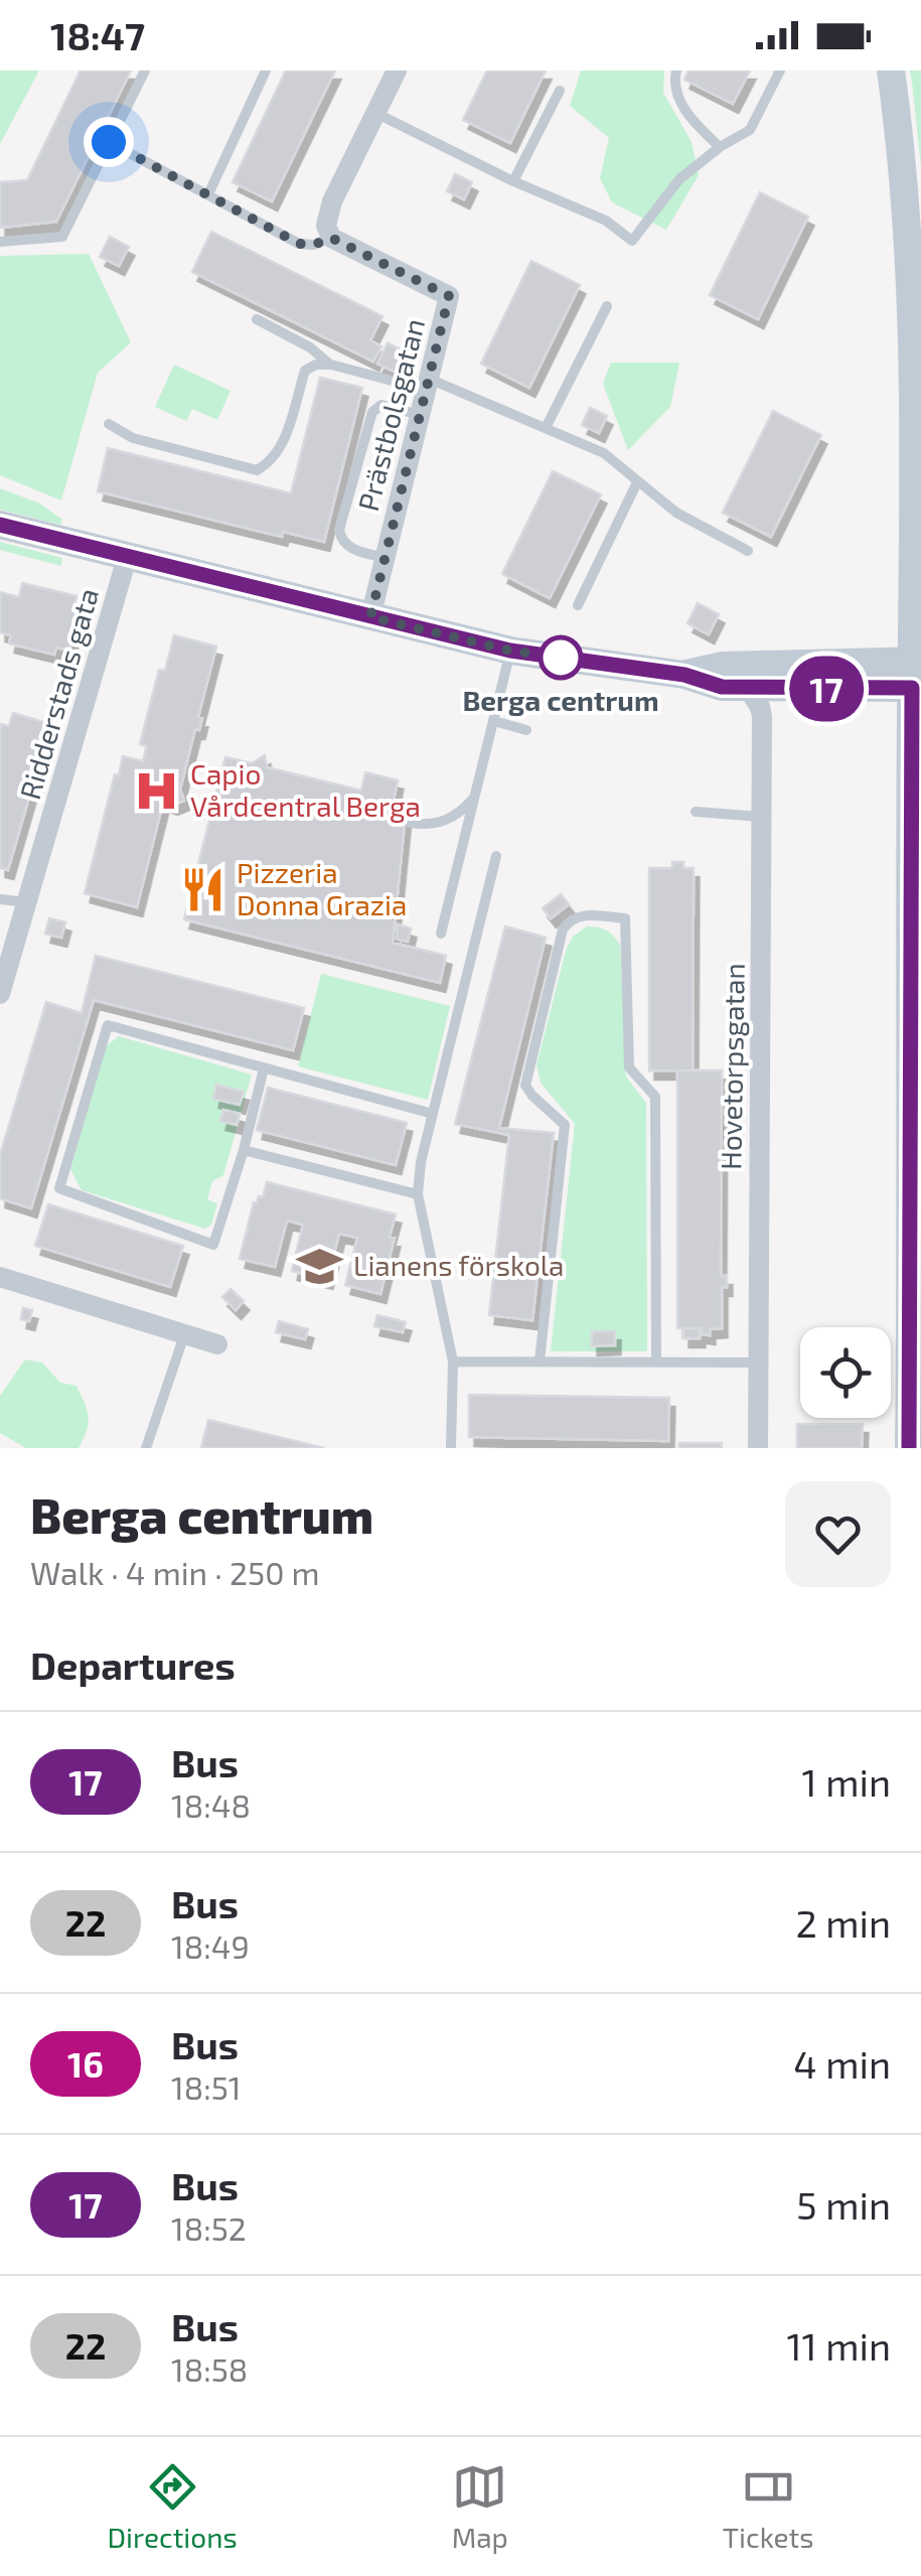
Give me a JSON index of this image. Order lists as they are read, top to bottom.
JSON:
{
  "streets": {
    "street": ["Prästbolsgatan", "Ridderstads gata", "Hovetorpsgatan"]
  },
  "places": {
    "other": ["Berga centrum"],
    "hospital": ["Capio Vårdcentral Berga"],
    "restaurant": ["Pizzeria Donna Grazia"],
    "school or university": ["Lianens förskola"]
  },
  "lines": ["bus line 17"],
  "page": {
    "status": "18:47",
    "on_map": "17",
    "heading": [
      ["Berga centrum", "Walk · 4 min · 250 m"],
      "Departures"
    ],
    "list": [
      {
        "mark": "17",
        "name": "Bus",
        "note": "18:48",
        "value": "1 min"
      },
      {
        "mark": "22",
        "name": "Bus",
        "note": "18:49",
        "value": "2 min"
      },
      {
        "mark": "16",
        "name": "Bus",
        "note": "18:51",
        "value": "4 min"
      },
      {
        "mark": "17",
        "name": "Bus",
        "note": "18:52",
        "value": "5 min"
      },
      {
        "mark": "22",
        "name": "Bus",
        "note": "18:58",
        "value": "11 min"
      }
    ],
    "tabs": ["Directions", "Map", "Tickets"]
  }
}
